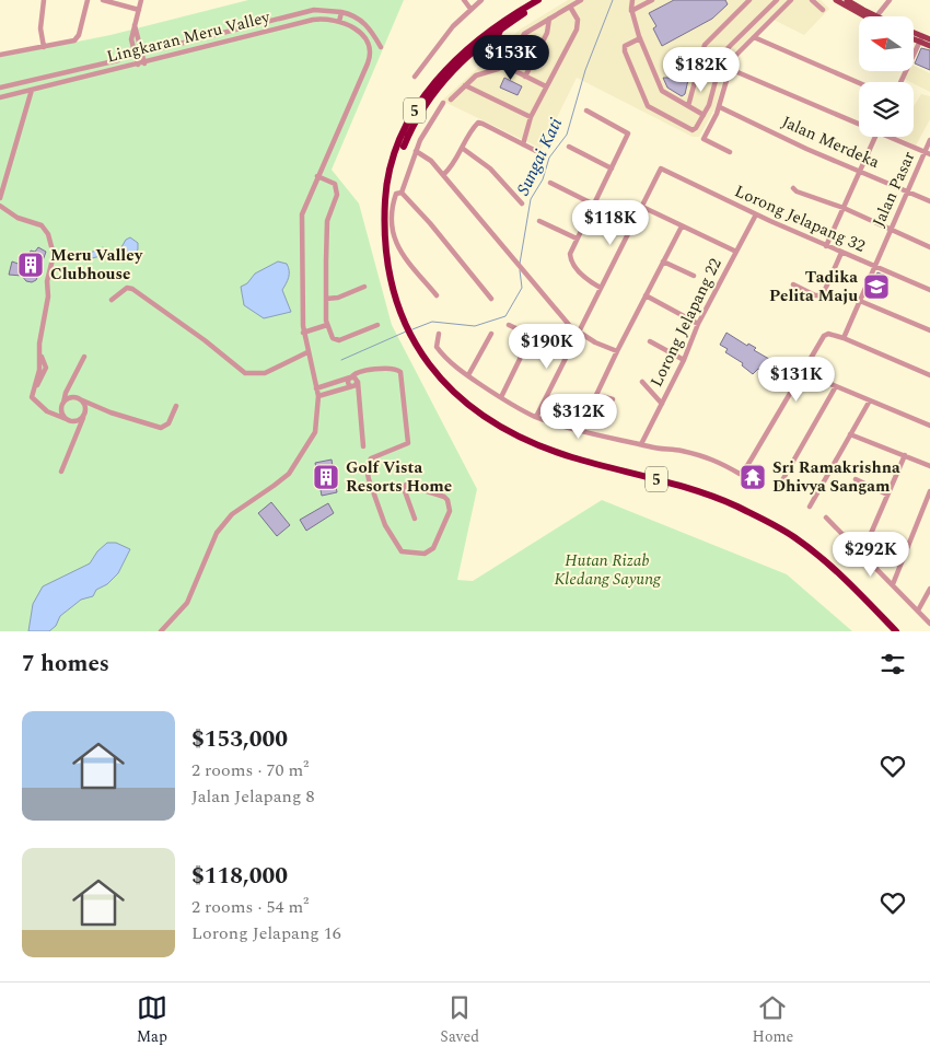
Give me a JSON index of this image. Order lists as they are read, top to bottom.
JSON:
{
  "streets": {
    "highway": ["5"],
    "street": [
      "Lingkaran Meru Valley",
      "Jalan Merdeka",
      "Jalan Pasar",
      "Lorong Jelapang 32",
      "Lorong Jelapang 22"
    ]
  },
  "crossings": [
    ["Jalan Merdeka", "Jalan Pasar"],
    ["Jalan Pasar", "Lorong Jelapang 32"],
    ["Lorong Jelapang 32", "Lorong Jelapang 22"]
  ],
  "water": ["Sungai Kati"],
  "parks": ["Hutan Rizab Kledang Sayung"],
  "places": {
    "building": ["Meru Valley Clubhouse", "Golf Vista Resorts Home"],
    "school or university": ["Tadika Pelita Maju"],
    "temple": ["Sri Ramakrishna Dhivya Sangam"]
  },
  "north": "left",
  "page": {
    "price": [
      "$153K",
      "$182K",
      "$118K",
      "$190K",
      "$131K",
      "$312K",
      "$292K"
    ],
    "heading": "7 homes",
    "list": [
      {
        "name": "$153,000",
        "note": "2 rooms · 70 m² · Jalan Jelapang 8"
      },
      {
        "name": "$118,000",
        "note": "2 rooms · 54 m² · Lorong Jelapang 16"
      }
    ],
    "tabs": ["Map", "Saved", "Home"]
  }
}
